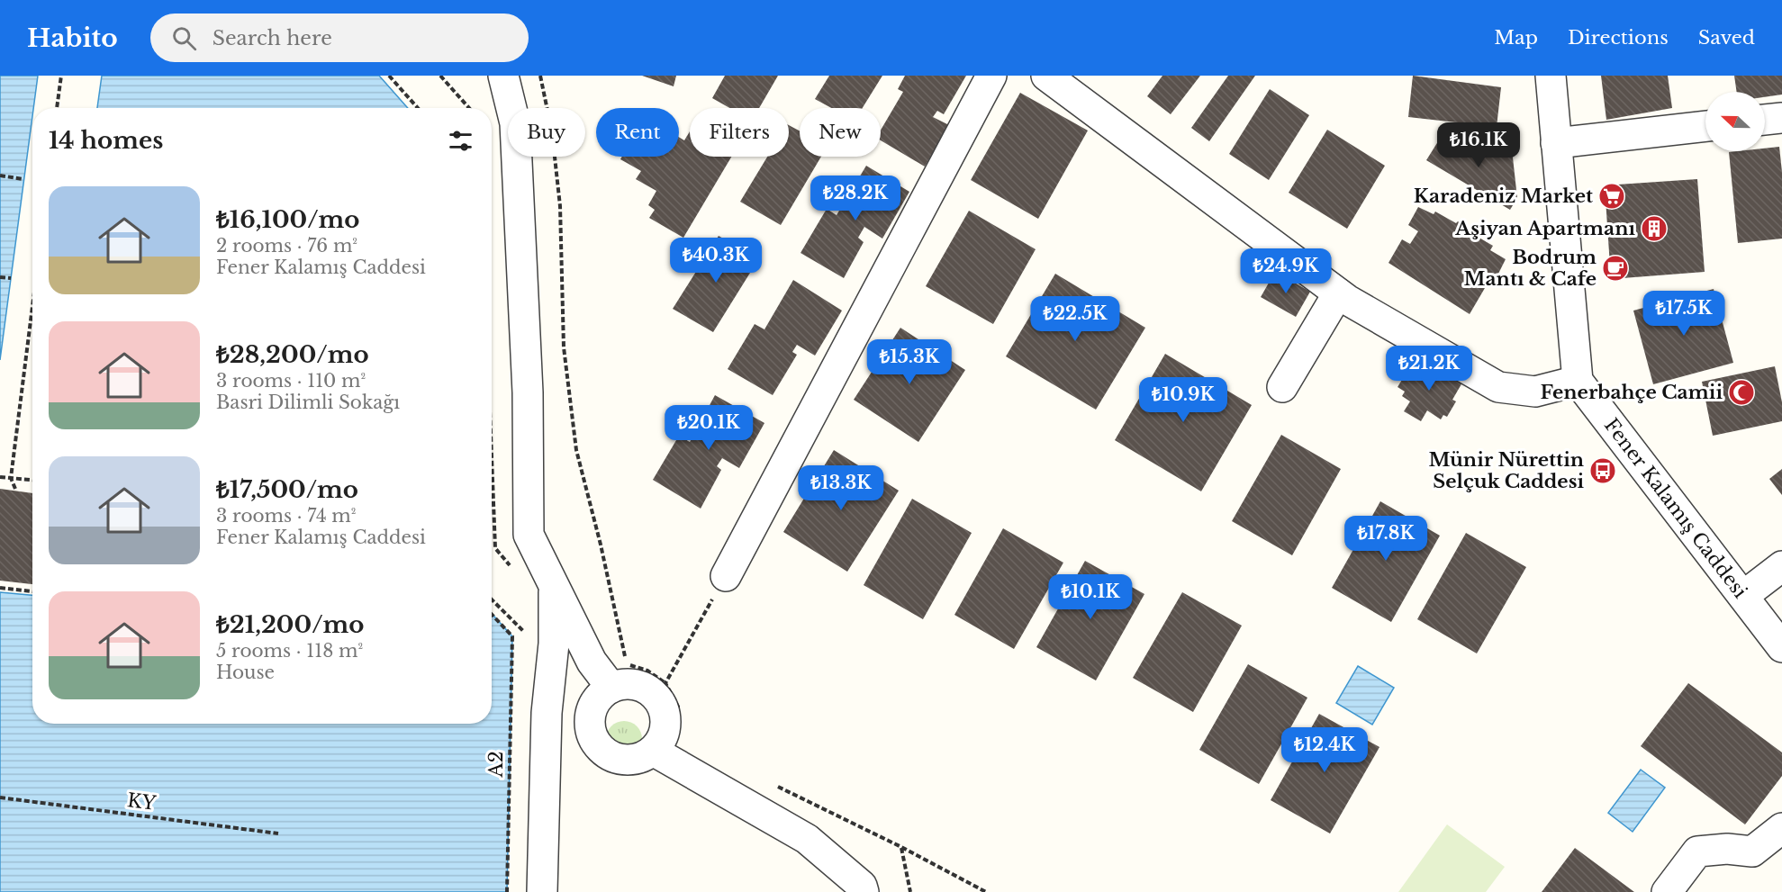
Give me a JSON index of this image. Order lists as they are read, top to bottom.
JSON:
{
  "streets": {
    "street": ["Fener Kalamış Caddesi"],
    "path": ["A2", "KY"]
  },
  "places": {
    "supermarket": ["Karadeniz Market"],
    "building": ["Aşiyan Apartmanı"],
    "cafe": ["Bodrum Mantı & Cafe"],
    "mosque": ["Fenerbahçe Camii"],
    "bus stop": ["Münir Nürettin Selçuk Caddesi"]
  },
  "north": "left",
  "page": {
    "header": "Habito",
    "search": "Search here",
    "nav": ["Map", "Directions", "Saved"],
    "chip": [
      "Buy",
      "Rent",
      "Filters",
      "New"
    ],
    "heading": "14 homes",
    "price": [
      "₺16.1K",
      "₺28.2K",
      "₺40.3K",
      "₺24.9K",
      "₺17.5K",
      "₺22.5K",
      "₺15.3K",
      "₺21.2K",
      "₺10.9K",
      "₺20.1K",
      "₺13.3K",
      "₺17.8K",
      "₺10.1K",
      "₺12.4K"
    ],
    "list": [
      {
        "name": "₺16,100/mo",
        "note": "2 rooms · 76 m² · Fener Kalamış Caddesi"
      },
      {
        "name": "₺28,200/mo",
        "note": "3 rooms · 110 m² · Basri Dilimli Sokağı"
      },
      {
        "name": "₺17,500/mo",
        "note": "3 rooms · 74 m² · Fener Kalamış Caddesi"
      },
      {
        "name": "₺21,200/mo",
        "note": "5 rooms · 118 m² · House"
      }
    ]
  }
}
